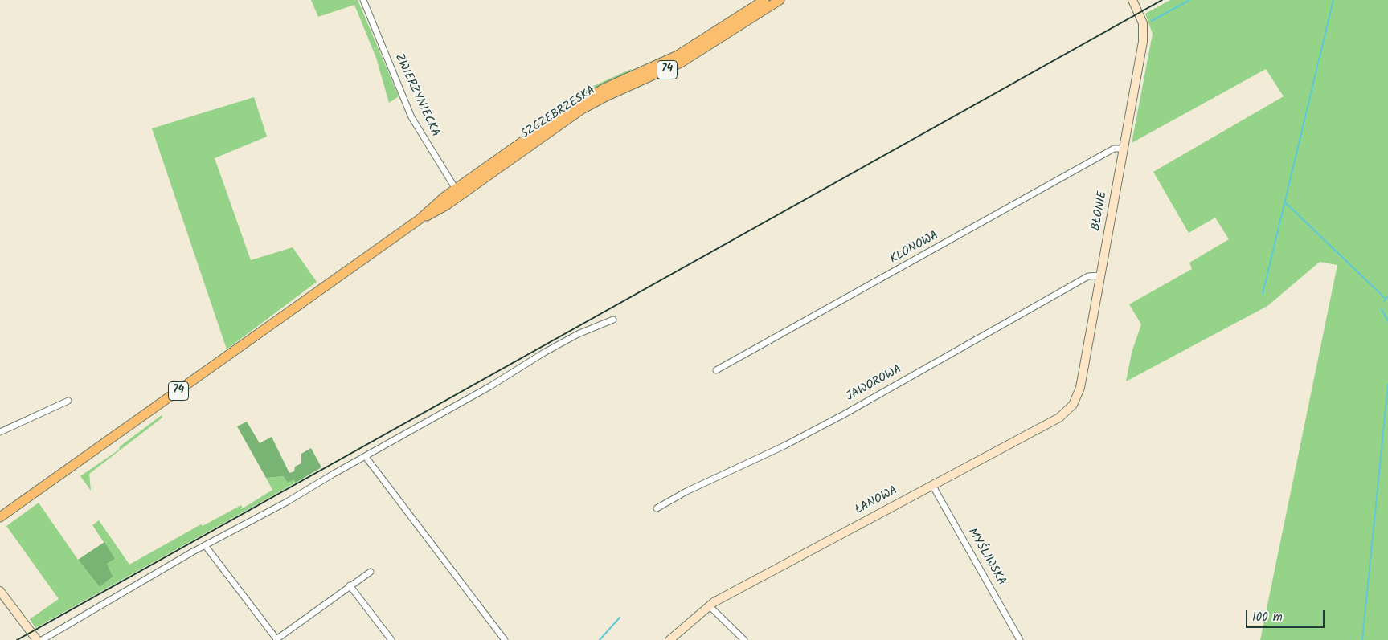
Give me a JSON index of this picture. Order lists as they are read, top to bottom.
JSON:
{
  "streets": {
    "main road": ["74", "SZCZEBRZESKA"],
    "street": [
      "ZWIERZYNIECKA",
      "BŁONIE",
      "KLONOWA",
      "JAWOROWA",
      "ŁANOWA",
      "MYŚLIWSKA"
    ]
  },
  "crossings": [
    ["ZWIERZYNIECKA", "SZCZEBRZESKA"],
    ["BŁONIE", "KLONOWA"],
    ["BŁONIE", "JAWOROWA"],
    ["BŁONIE", "ŁANOWA"],
    ["ŁANOWA", "MYŚLIWSKA"]
  ],
  "scale_bar": "100 m"
}
